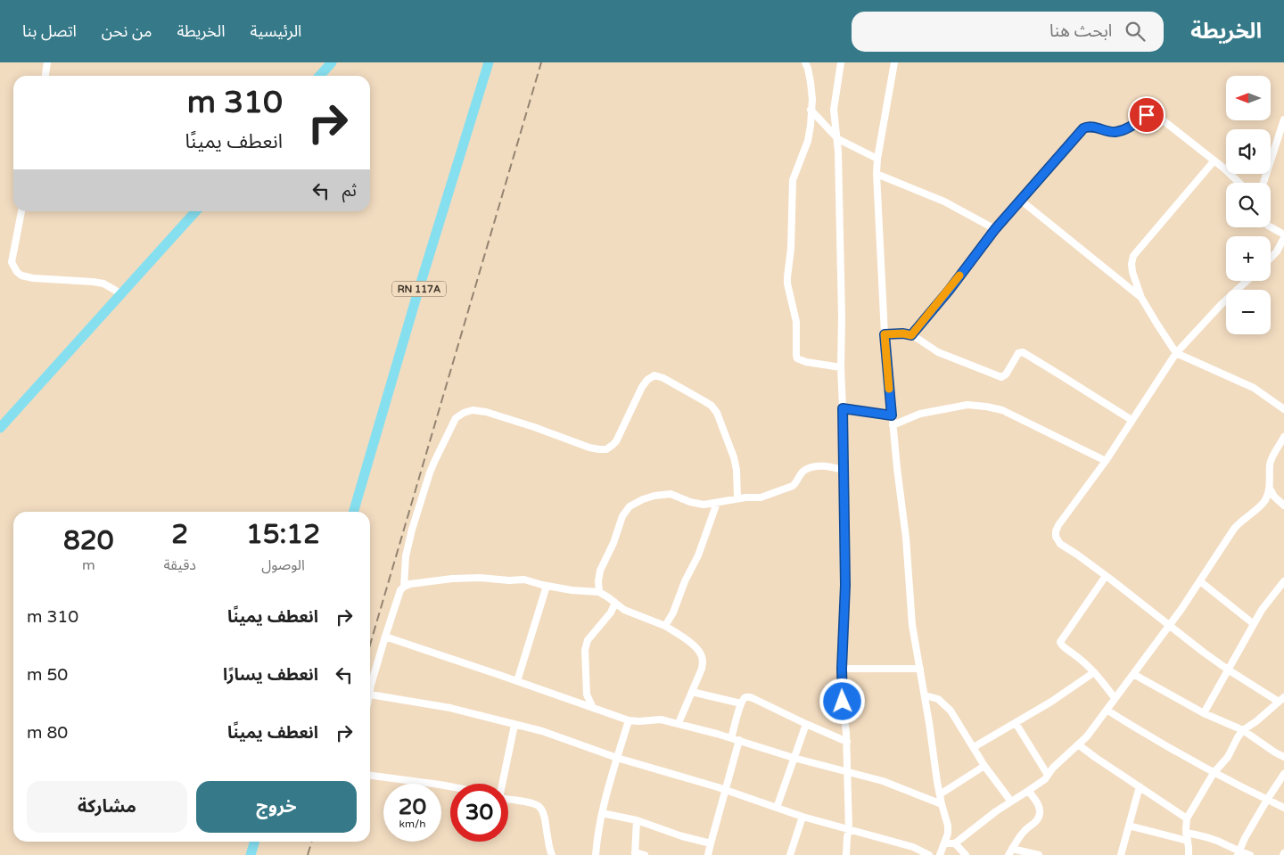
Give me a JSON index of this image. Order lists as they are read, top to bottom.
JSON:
{
  "streets": {
    "main road": ["RN 117A"]
  },
  "north": "left",
  "page": {
    "header": "الخريطة",
    "search": "ابحث هنا",
    "nav": [
      "الرئيسية",
      "الخريطة",
      "من نحن",
      "اتصل بنا"
    ],
    "map_buttons": ["+", "−"],
    "turn": ["310 m", "انعطف يمينًا"],
    "then": "ثم",
    "eta": [
      "15:12",
      "الوصول",
      "2",
      "دقيقة",
      "820",
      "m"
    ],
    "list": [
      {
        "name": "انعطف يمينًا",
        "value": "310 m"
      },
      {
        "name": "انعطف يسارًا",
        "value": "50 m"
      },
      {
        "name": "انعطف يمينًا",
        "value": "80 m"
      }
    ],
    "buttons": ["خروج", "مشاركة"],
    "speed": "20 km/h",
    "limit": "30"
  }
}
